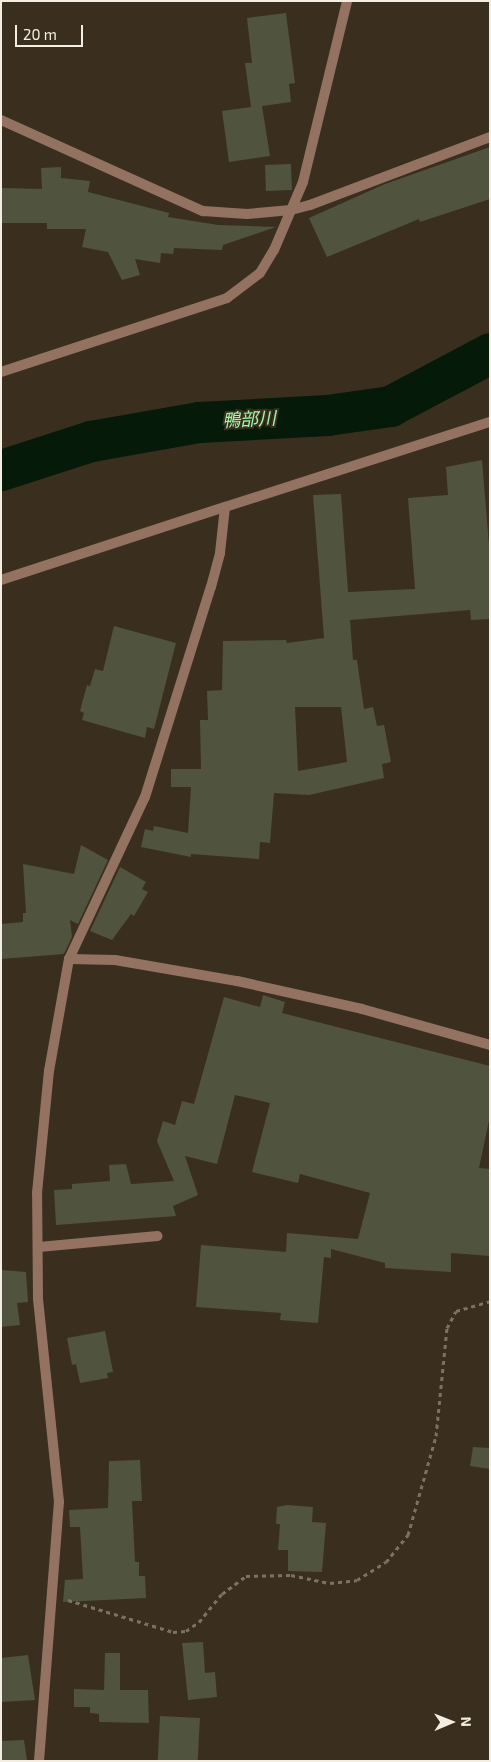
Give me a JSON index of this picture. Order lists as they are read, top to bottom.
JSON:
{
  "water": ["鴨部川"],
  "scale_bar": "20 m",
  "north": "right"
}
